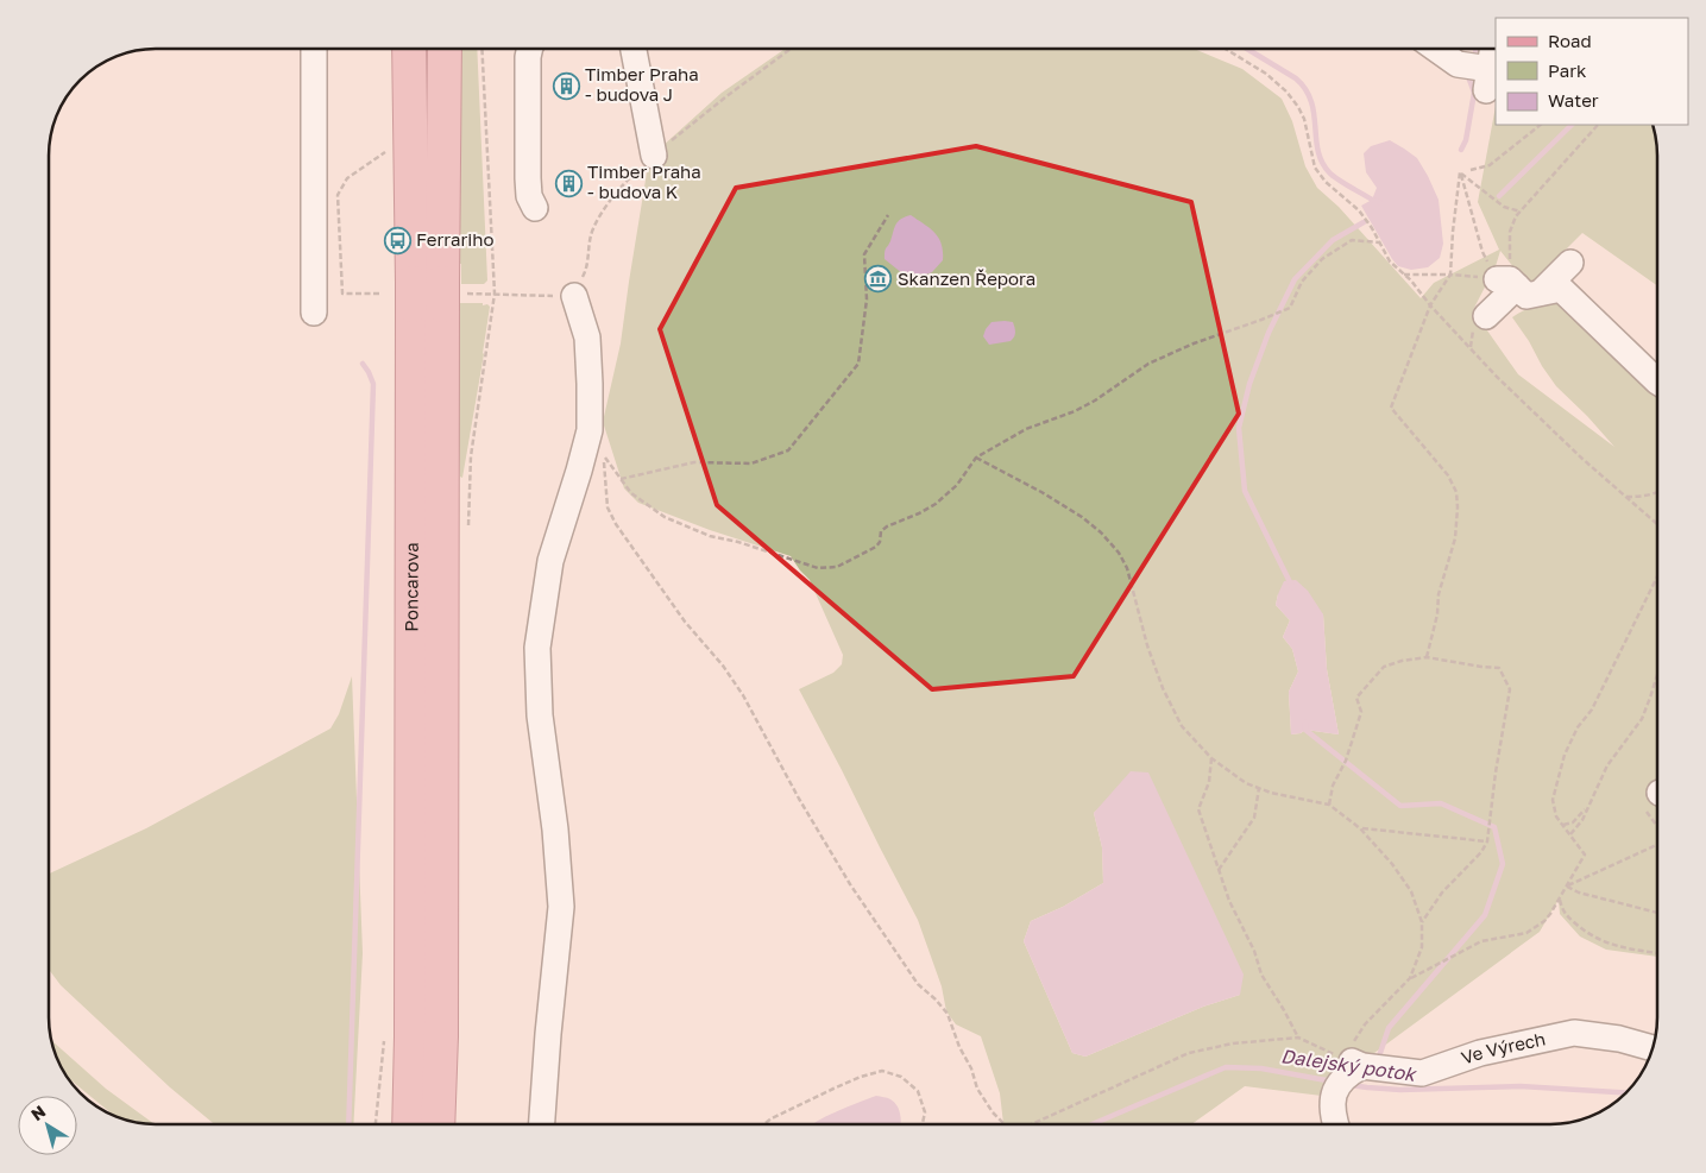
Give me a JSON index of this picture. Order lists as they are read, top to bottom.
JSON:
{
  "streets": {
    "main road": ["Poncarova"],
    "street": ["Ve Výrech"]
  },
  "water": ["Dalejský potok"],
  "places": {
    "building": ["Timber Praha - budova J", "Timber Praha - budova K"],
    "bus stop": ["Ferrariho"],
    "museum": ["Skanzen Řepora"]
  },
  "legend": ["Road", "Park", "Water"],
  "north": "top left"
}
